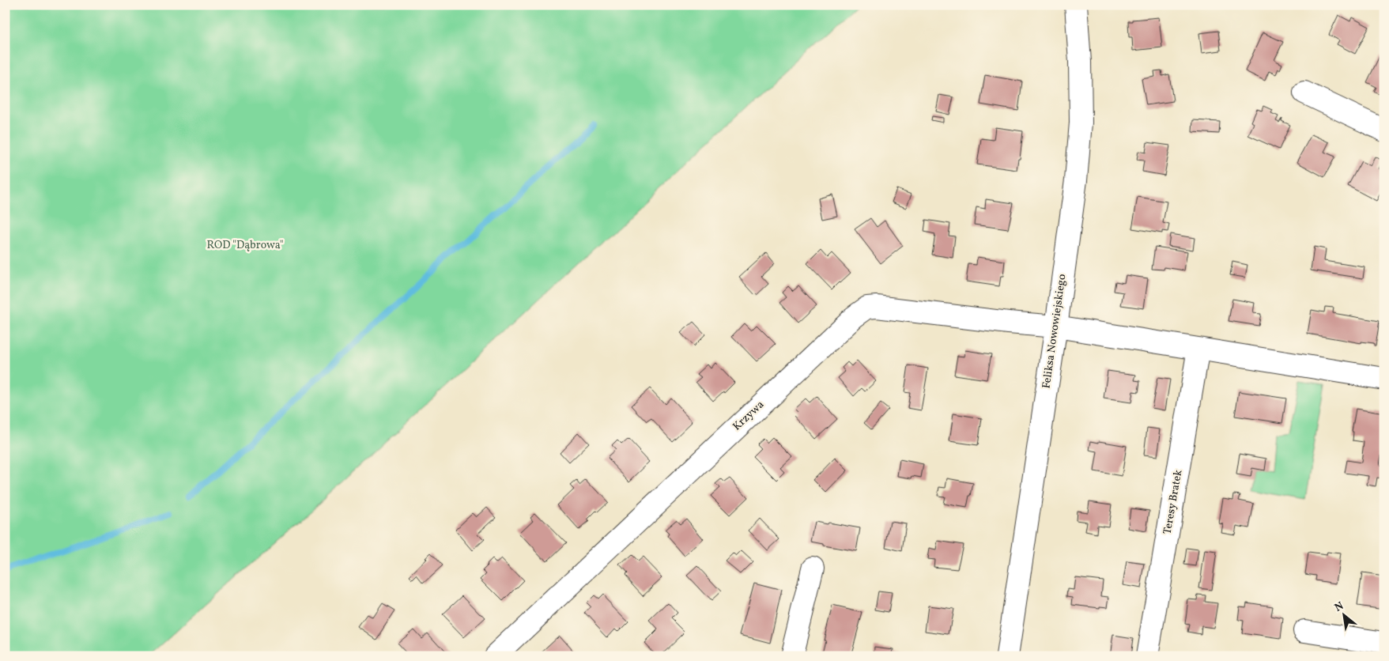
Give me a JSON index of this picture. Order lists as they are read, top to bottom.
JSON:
{
  "streets": {
    "street": ["Feliksa Nowowiejskiego", "Krzywa", "Teresy Bratek"]
  },
  "crossings": [
    ["Feliksa Nowowiejskiego", "Krzywa"]
  ],
  "parks": ["ROD \"Dąbrowa\""],
  "north": "top left"
}
